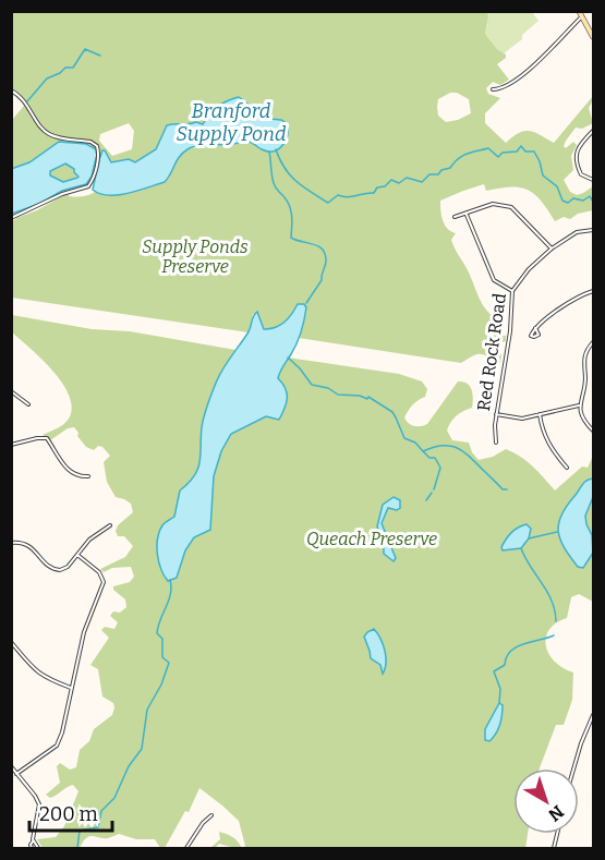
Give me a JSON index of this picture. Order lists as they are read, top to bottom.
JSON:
{
  "streets": {
    "street": ["Red Rock Road"]
  },
  "water": ["Branford Supply Pond"],
  "parks": ["Supply Ponds Preserve", "Queach Preserve"],
  "scale_bar": "200 m",
  "north": "bottom right"
}
